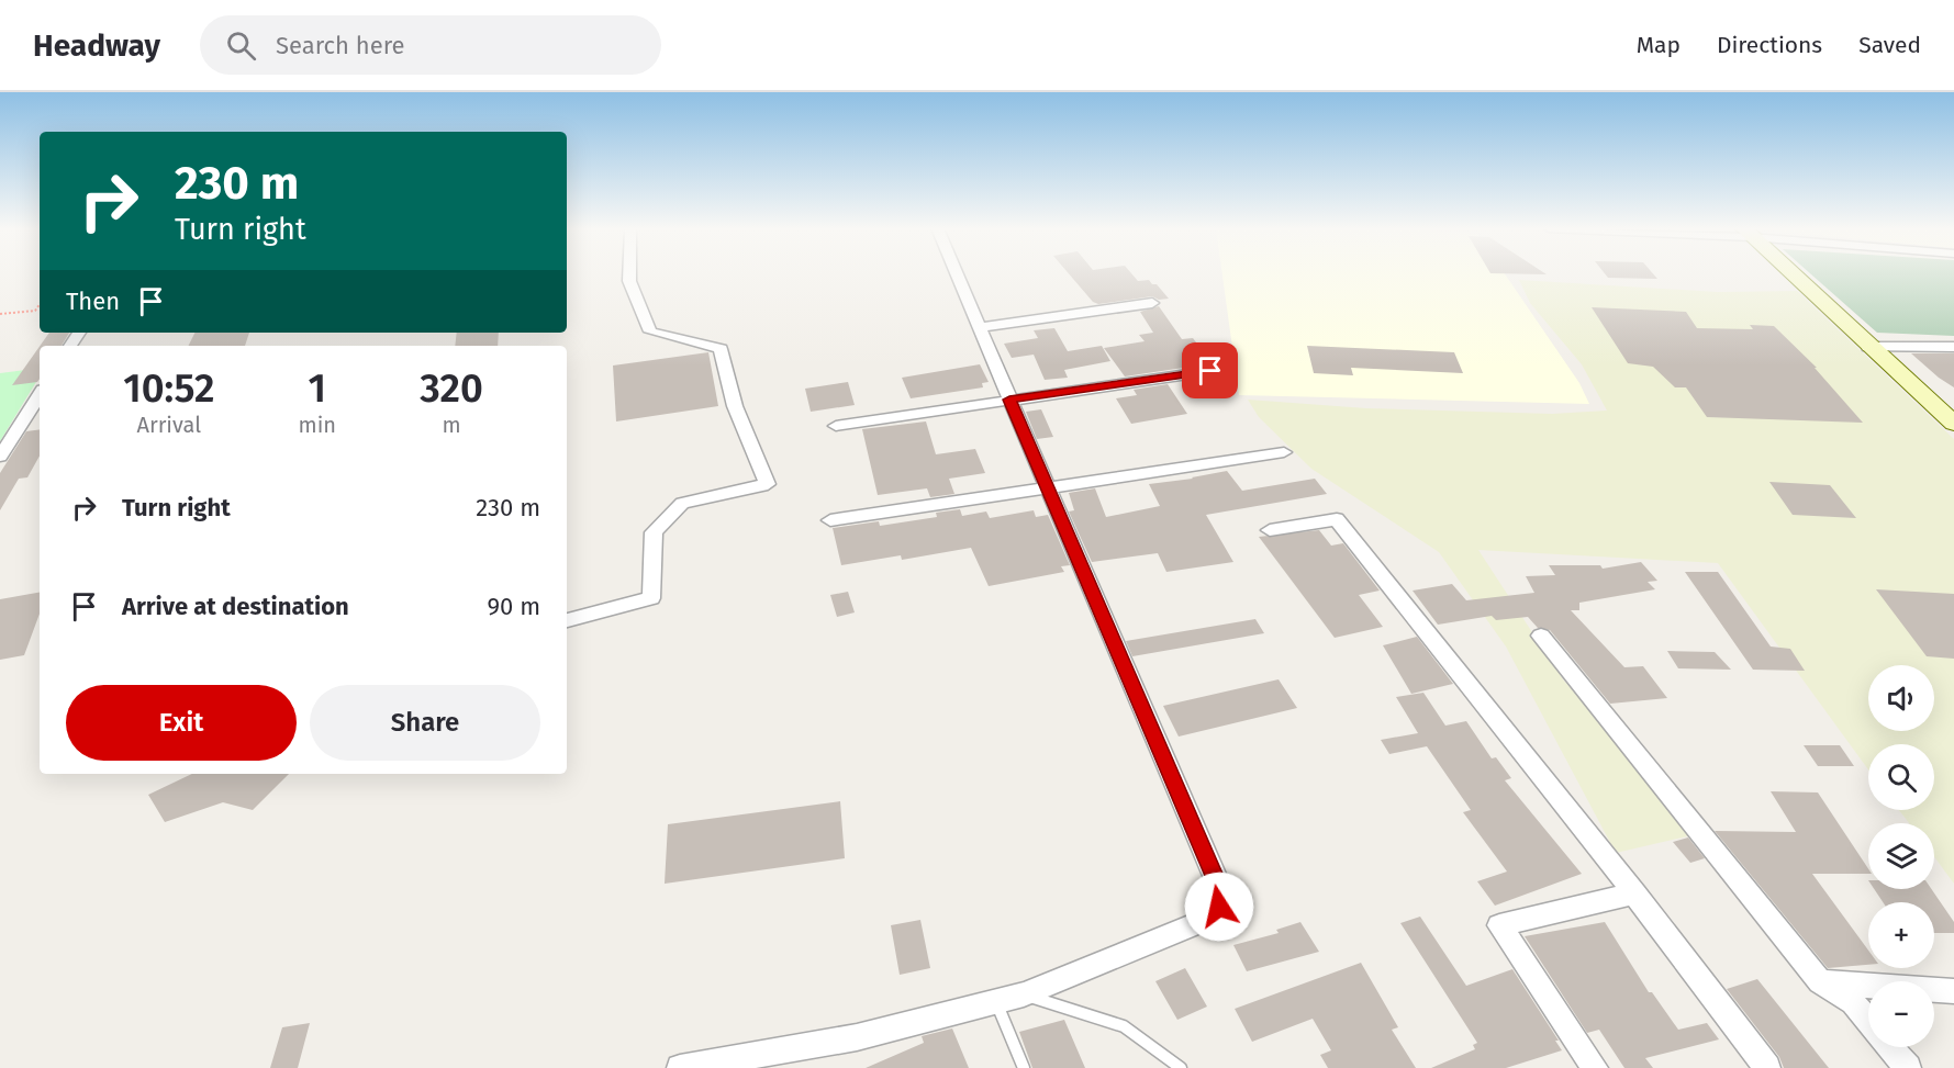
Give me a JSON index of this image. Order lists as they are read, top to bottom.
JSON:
{
  "page": {
    "header": "Headway",
    "search": "Search here",
    "nav": ["Map", "Directions", "Saved"],
    "turn": ["230 m", "Turn right"],
    "then": "Then",
    "eta": [
      "10:52",
      "Arrival",
      "1",
      "min",
      "320",
      "m"
    ],
    "list": [
      {
        "name": "Turn right",
        "value": "230 m"
      },
      {
        "name": "Arrive at destination",
        "value": "90 m"
      }
    ],
    "map_buttons": ["+", "−"],
    "buttons": ["Exit", "Share"]
  }
}
